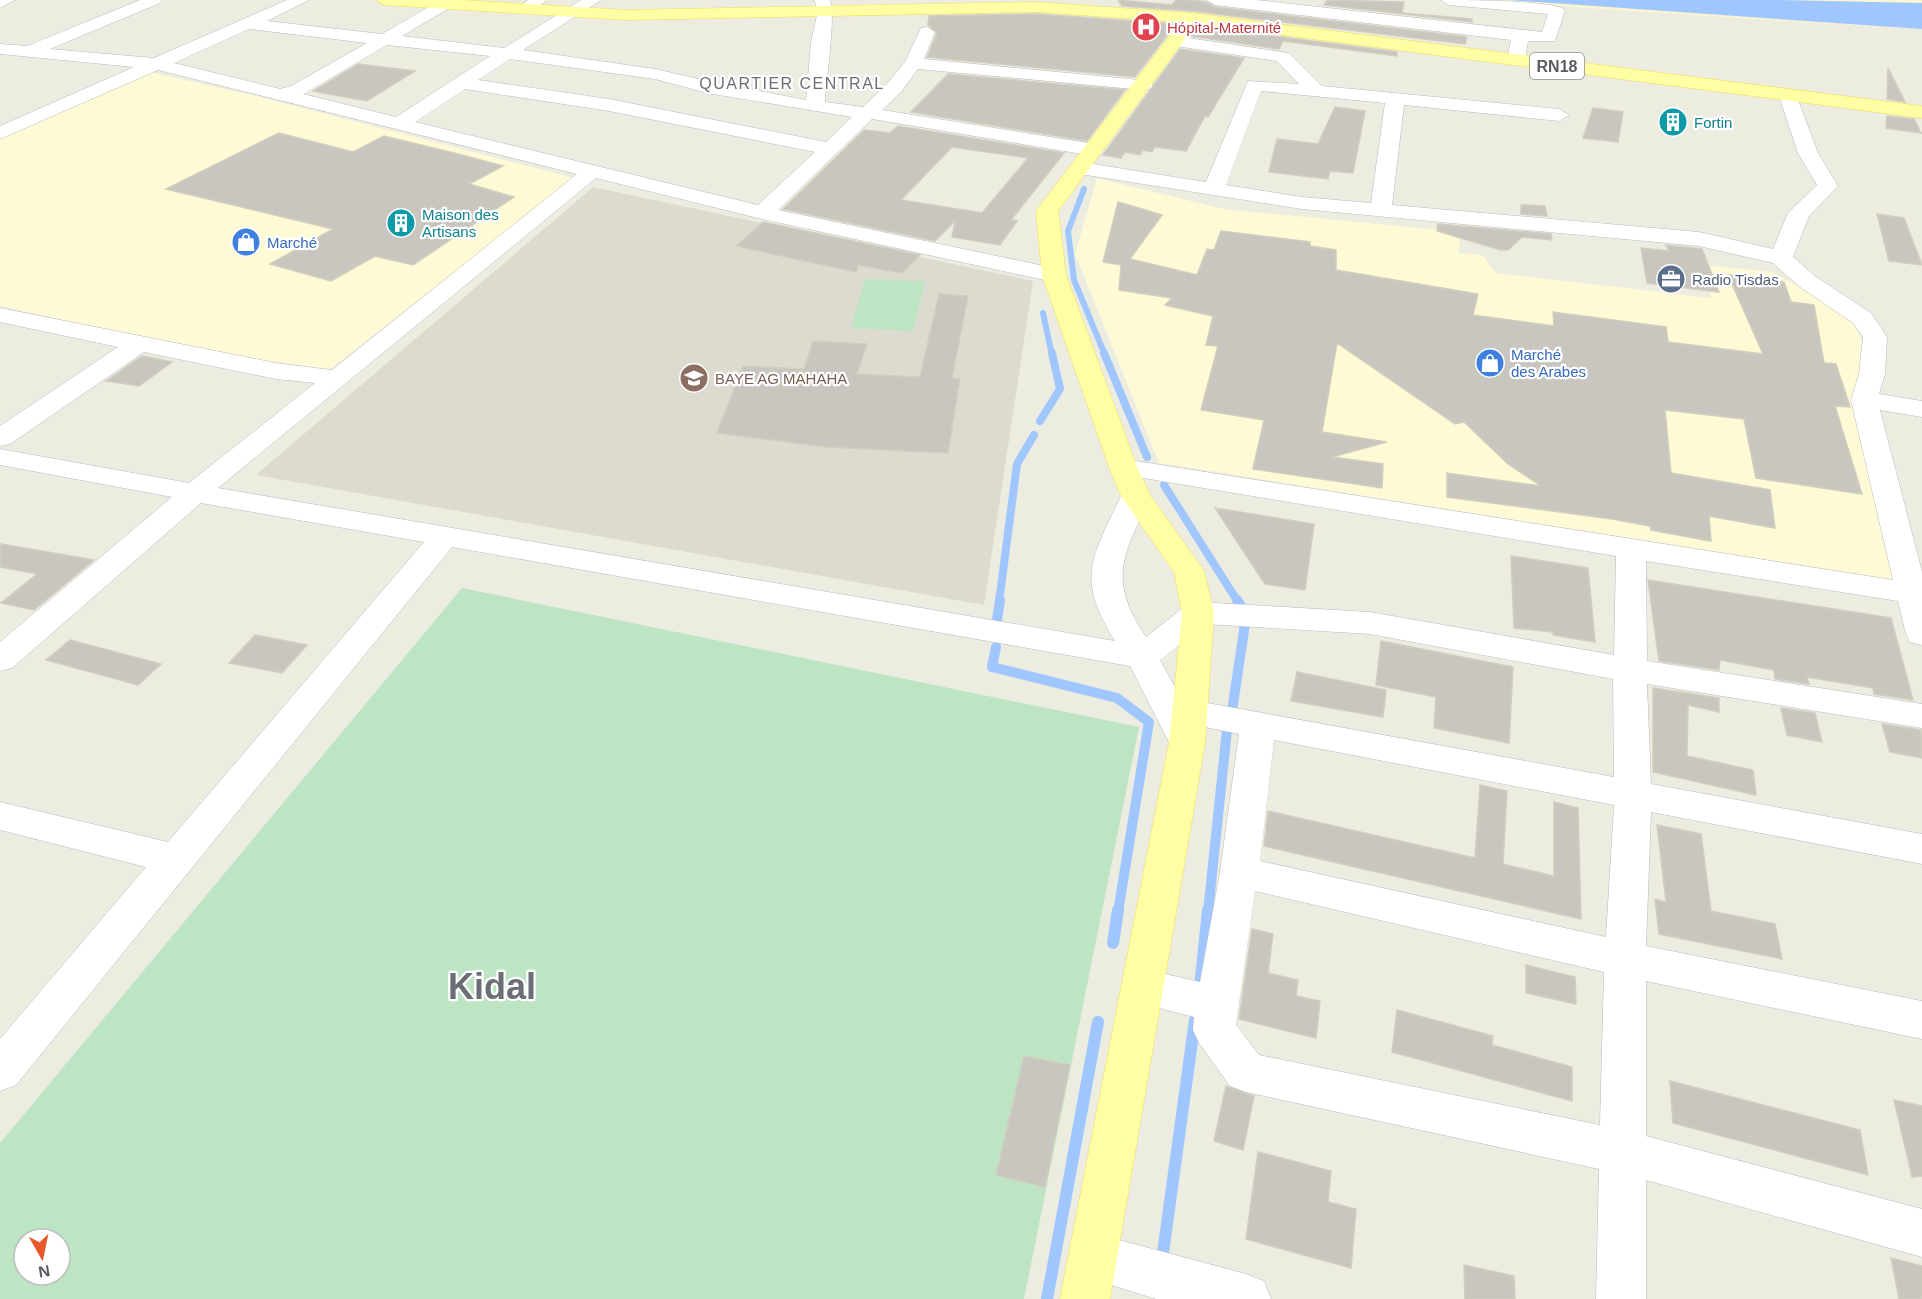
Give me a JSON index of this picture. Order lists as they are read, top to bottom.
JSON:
{
  "streets": {
    "main road": ["RN18"]
  },
  "districts": ["QUARTIER CENTRAL", "Kidal"],
  "places": {
    "hospital": ["Hópital-Maternité"],
    "building": ["Fortin", "Maison des Artisans"],
    "shop": ["Marché", "Marché des Arabes"],
    "office": ["Radio Tisdas"],
    "school or university": ["BAYE AG MAHAHA"]
  },
  "north": "bottom"
}
